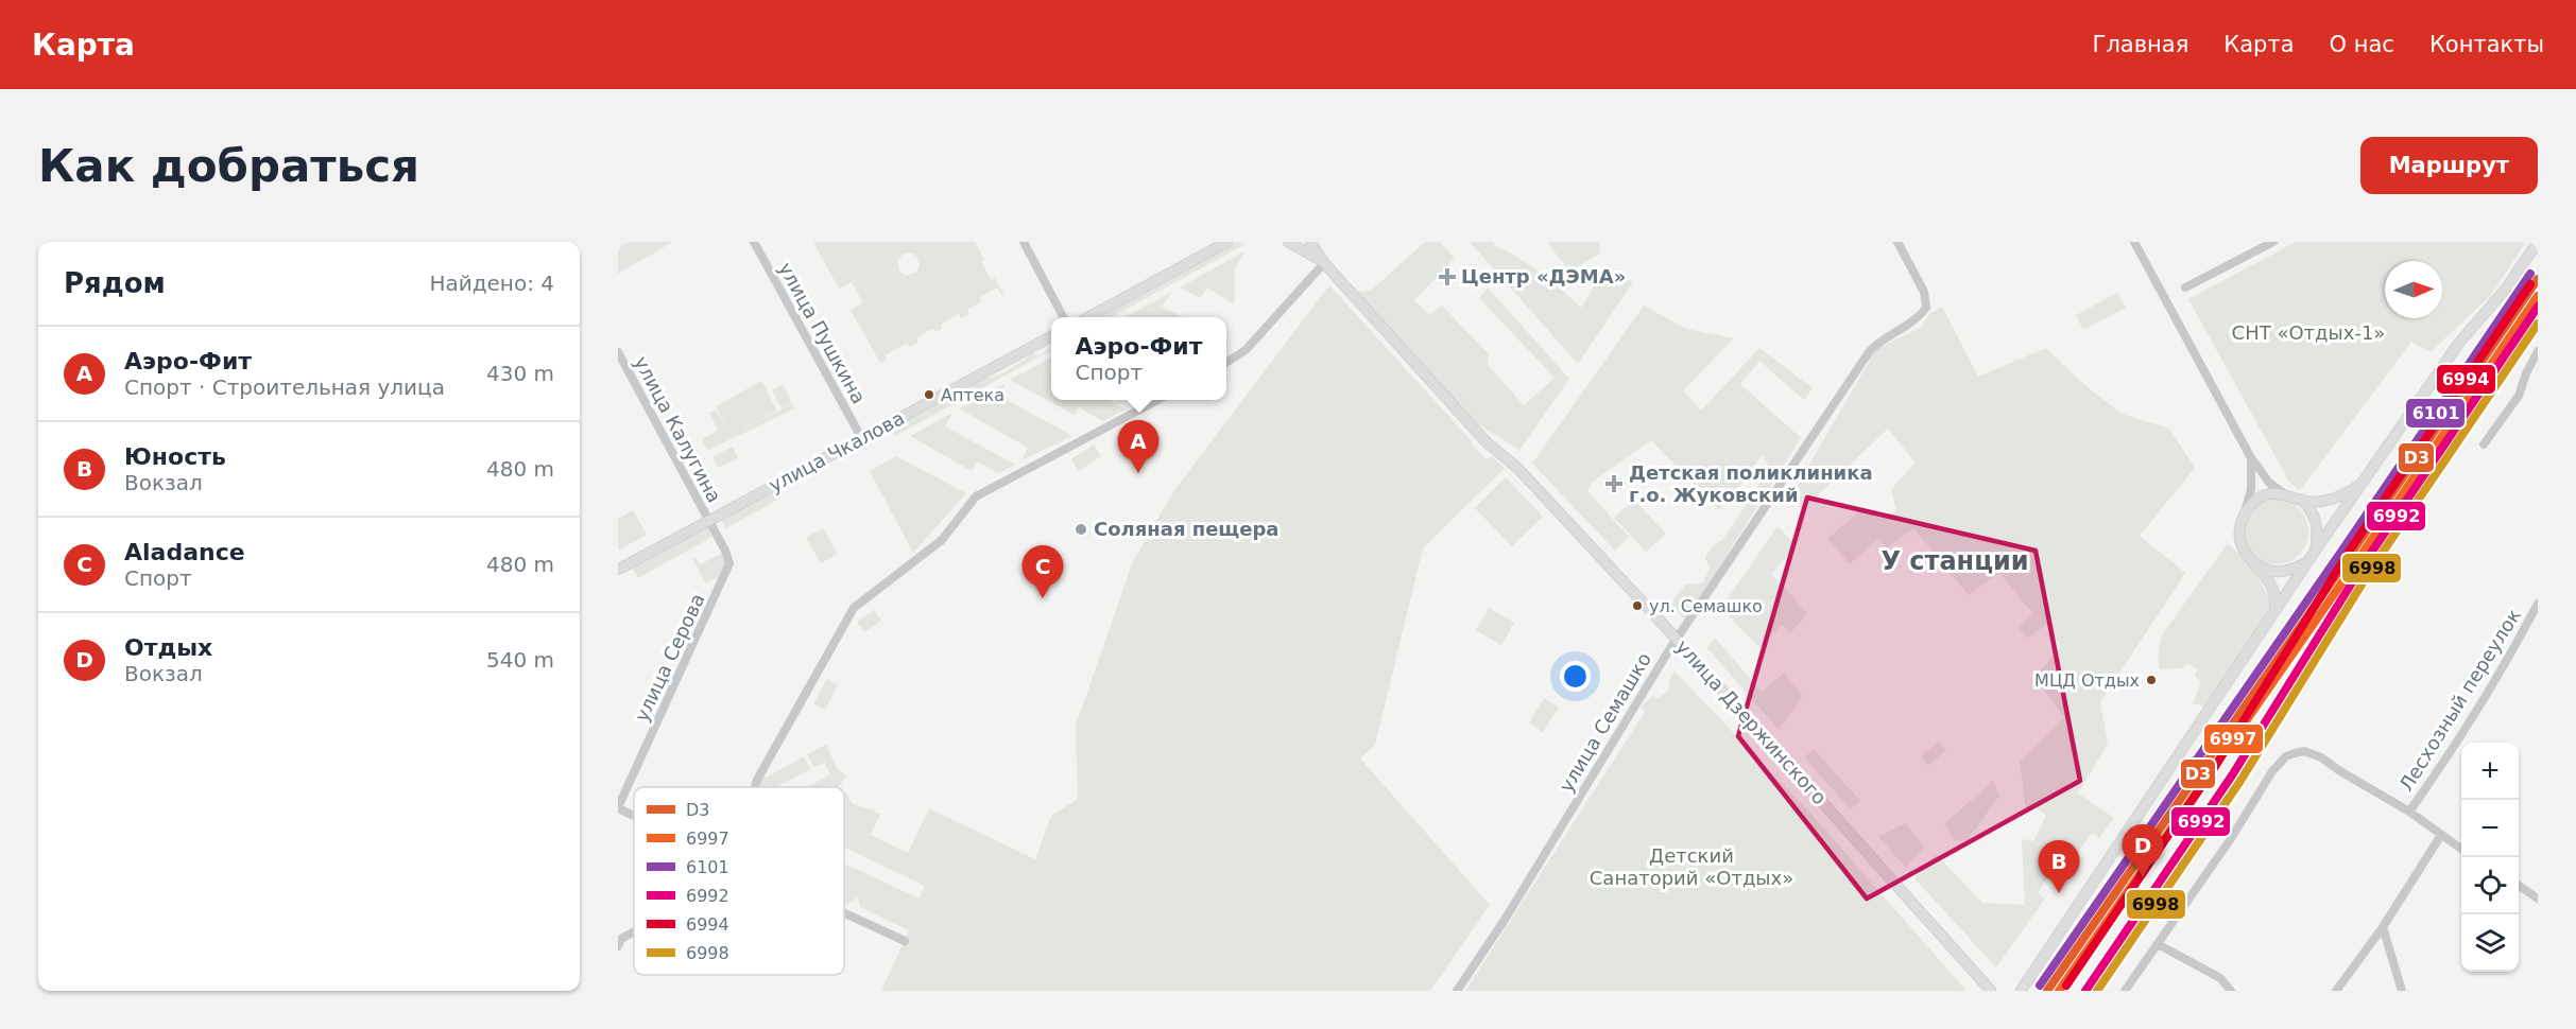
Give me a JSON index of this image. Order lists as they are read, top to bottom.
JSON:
{
  "streets": {
    "main road": ["улица Чкалова", "улица Дзержинского"],
    "street": [
      "улица Пушкина",
      "улица Калугина",
      "улица Серова",
      "Лесхозный переулок",
      "улица Семашко"
    ]
  },
  "crossings": [
    ["улица Пушкина", "улица Чкалова"],
    ["улица Калугина", "улица Чкалова"],
    ["улица Калугина", "улица Серова"],
    ["улица Чкалова", "улица Серова"],
    ["улица Семашко", "улица Дзержинского"]
  ],
  "districts": ["У станции"],
  "parks": ["СНТ «Отдых-1»", "Детский Санаторий «Отдых»"],
  "places": {
    "health": ["Центр «ДЭМА»", "Детская поликлиника г.о. Жуковский"],
    "other": [
      "Аптека",
      "Соляная пещера",
      "ул. Семашко",
      "МЦД Отдых"
    ]
  },
  "lines": [
    "transit line 6101",
    "transit line D3",
    "transit line 6994",
    "transit line 6997",
    "transit line 6992",
    "transit line 6998"
  ],
  "legend": [
    "D3",
    "6997",
    "6101",
    "6992",
    "6994",
    "6998"
  ],
  "north": "right",
  "page": {
    "header": "Карта",
    "nav": [
      "Главная",
      "Карта",
      "О нас",
      "Контакты"
    ],
    "buttons": "Маршрут",
    "title": "Как добраться",
    "heading": ["Рядом", "Найдено: 4"],
    "popup": ["Аэро-Фит", "Спорт"],
    "list": [
      {
        "mark": "A",
        "name": "Аэро-Фит",
        "note": "Спорт · Строительная улица",
        "value": "430 m"
      },
      {
        "mark": "B",
        "name": "Юность",
        "note": "Вокзал",
        "value": "480 m"
      },
      {
        "mark": "C",
        "name": "Aladance",
        "note": "Спорт",
        "value": "480 m"
      },
      {
        "mark": "D",
        "name": "Отдых",
        "note": "Вокзал",
        "value": "540 m"
      }
    ],
    "pins": [
      "A",
      "C",
      "D",
      "B"
    ],
    "map_buttons": ["+", "−"]
  }
}
